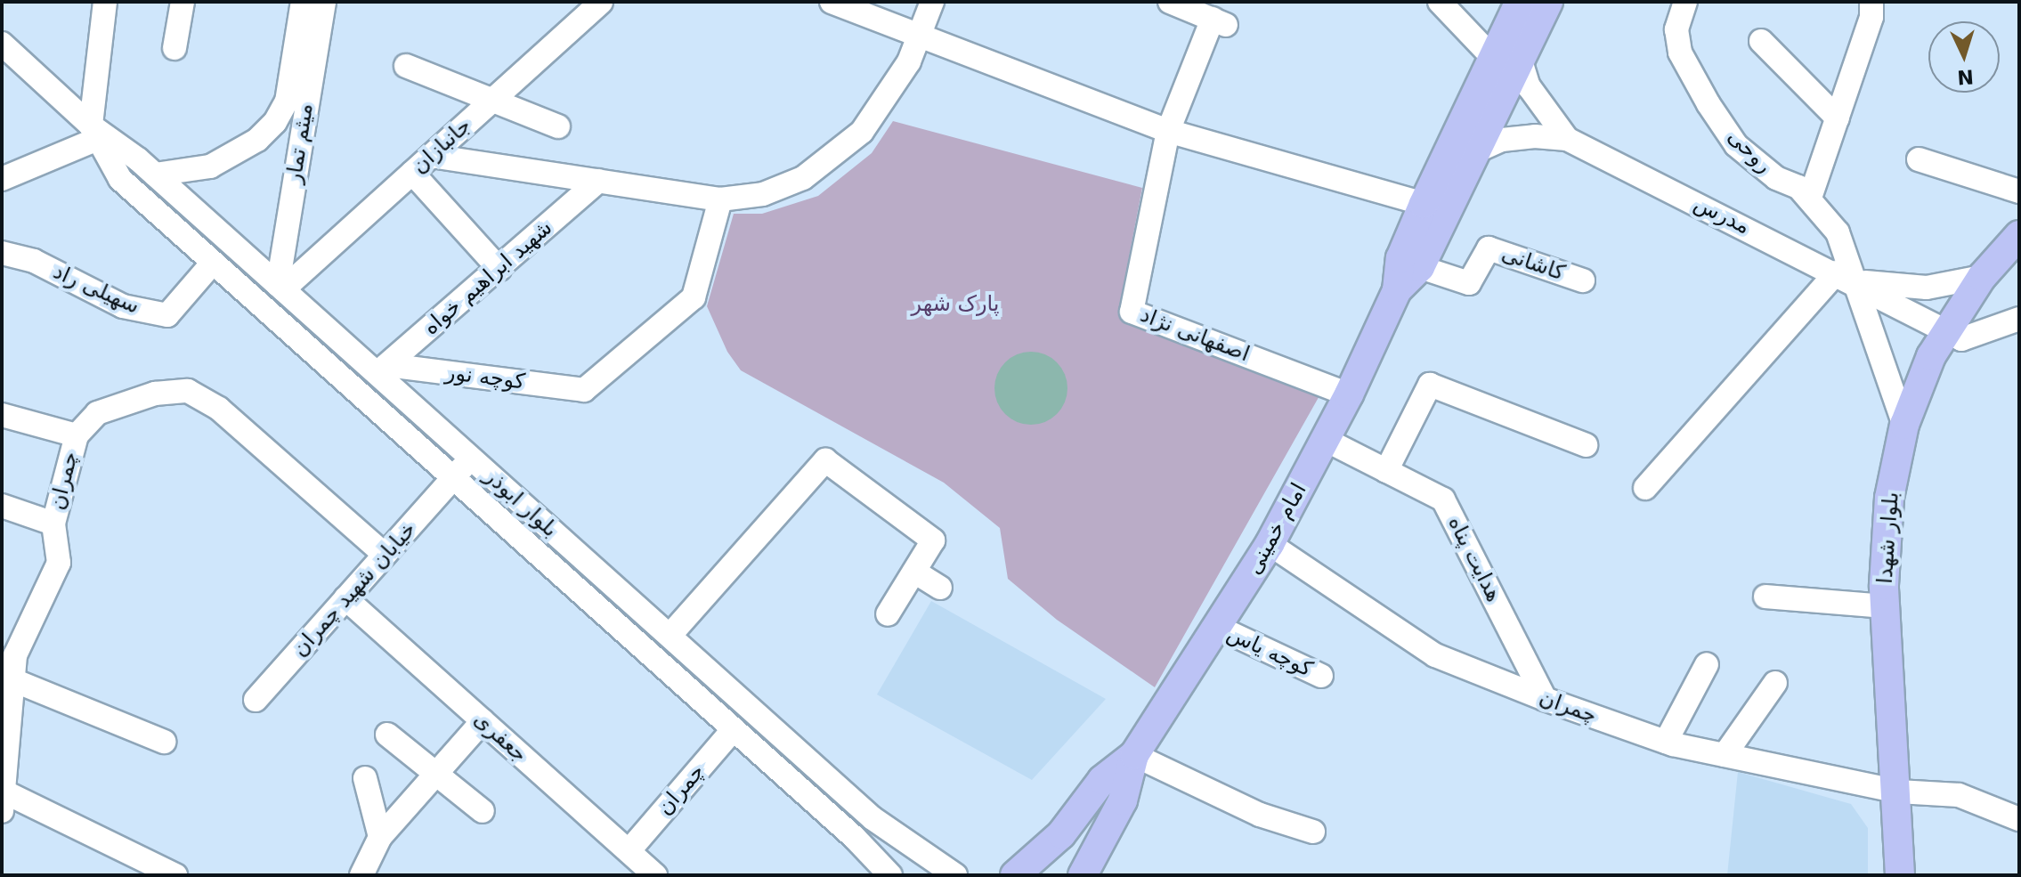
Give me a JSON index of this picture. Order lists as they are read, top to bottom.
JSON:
{
  "streets": {
    "main road": ["امام خمینی", "بلوار شهدا"],
    "street": [
      "میثم تمار",
      "جانبازان",
      "روحی",
      "مدرس",
      "کاشانی",
      "شهید ابراهیم خواه",
      "سهیلی راد",
      "اصفهانی نژاد",
      "کوچه نور",
      "چمران",
      "بلوار ابوذر",
      "هدایت پناه",
      "خیابان شهید چمران",
      "کوچه یاس",
      "جعفری"
    ]
  },
  "crossings": [
    ["میثم تمار", "جانبازان"],
    ["میثم تمار", "بلوار ابوذر"],
    ["جانبازان", "بلوار ابوذر"],
    ["روحی", "مدرس"],
    ["روحی", "بلوار شهدا"],
    ["مدرس", "امام خمینی"],
    ["مدرس", "بلوار شهدا"],
    ["کاشانی", "امام خمینی"],
    ["شهید ابراهیم خواه", "کوچه نور"],
    ["شهید ابراهیم خواه", "بلوار ابوذر"],
    ["سهیلی راد", "بلوار ابوذر"],
    ["اصفهانی نژاد", "امام خمینی"],
    ["کوچه نور", "بلوار ابوذر"],
    ["چمران", "بلوار ابوذر"],
    ["چمران", "امام خمینی"],
    ["چمران", "بلوار شهدا"],
    ["چمران", "هدایت پناه"],
    ["چمران", "خیابان شهید چمران"],
    ["چمران", "جعفری"],
    ["بلوار ابوذر", "خیابان شهید چمران"],
    ["امام خمینی", "هدایت پناه"],
    ["امام خمینی", "کوچه یاس"],
    ["خیابان شهید چمران", "جعفری"]
  ],
  "parks": ["پارک شهر"],
  "north": "bottom"
}
